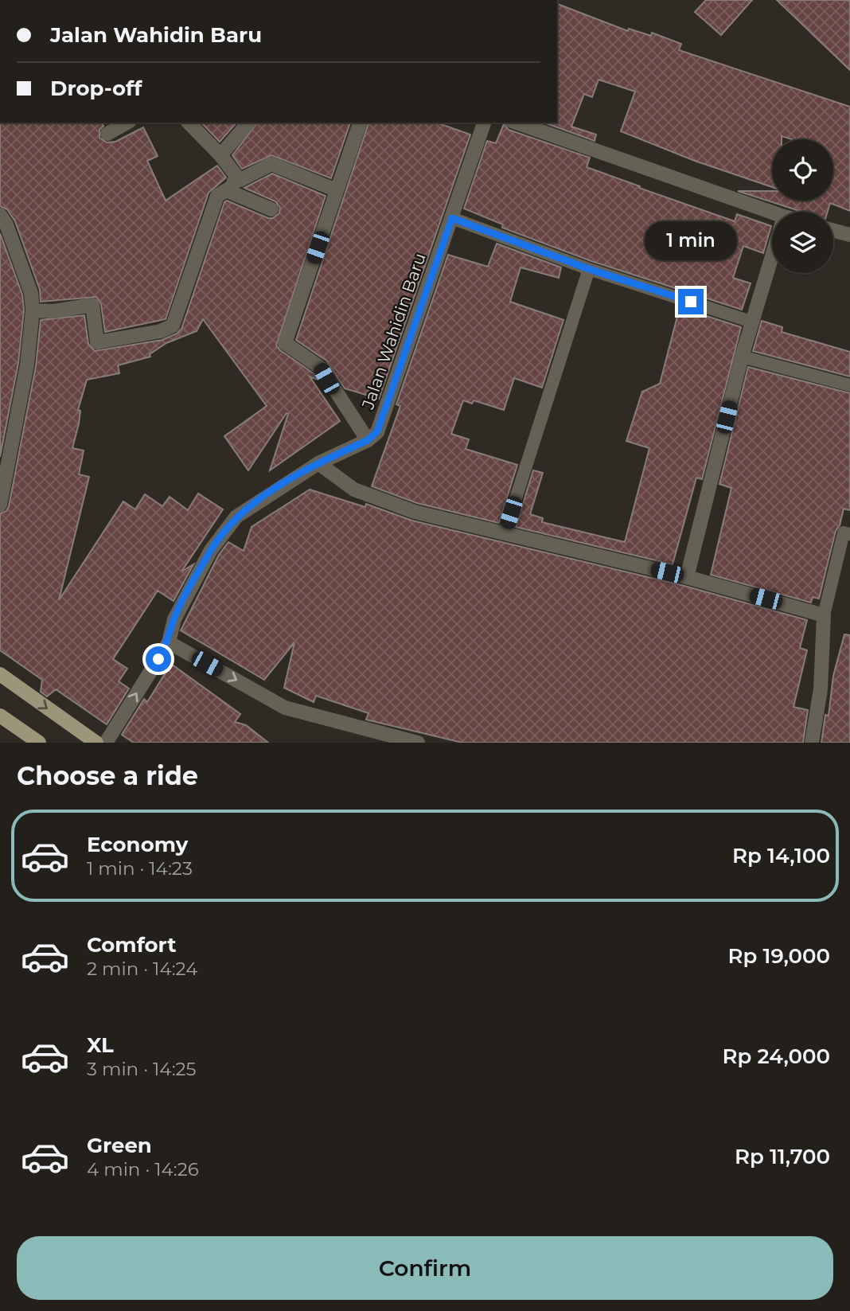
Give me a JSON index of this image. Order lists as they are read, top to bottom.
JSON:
{
  "streets": {
    "street": ["Jalan Wahidin Baru"]
  },
  "page": {
    "banner": ["Jalan Wahidin Baru", "Drop-off"],
    "bubble": "1 min",
    "heading": "Choose a ride",
    "list": [
      {
        "name": "Economy",
        "note": "1 min · 14:23",
        "value": "Rp 14,100"
      },
      {
        "name": "Comfort",
        "note": "2 min · 14:24",
        "value": "Rp 19,000"
      },
      {
        "name": "XL",
        "note": "3 min · 14:25",
        "value": "Rp 24,000"
      },
      {
        "name": "Green",
        "note": "4 min · 14:26",
        "value": "Rp 11,700"
      }
    ],
    "buttons": "Confirm"
  }
}
